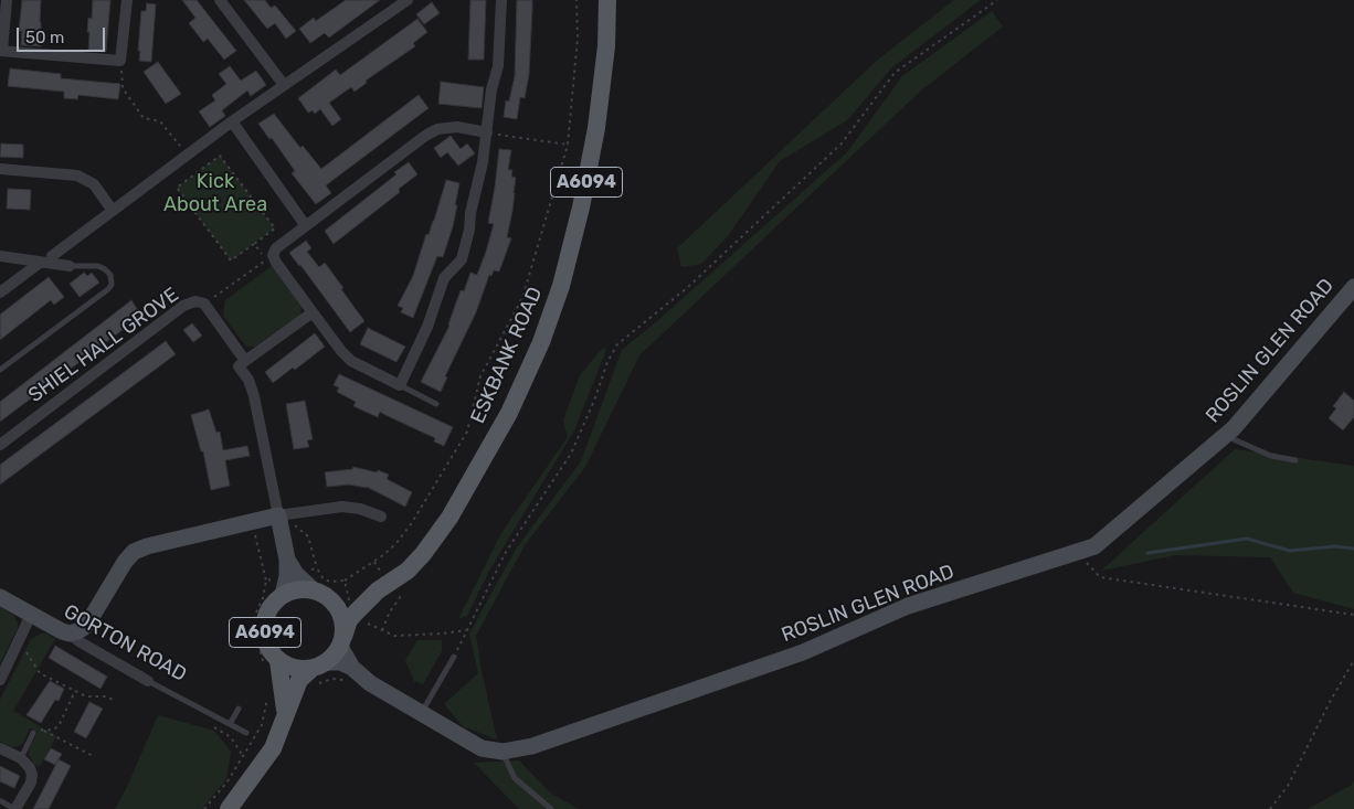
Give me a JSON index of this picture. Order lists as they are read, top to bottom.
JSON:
{
  "streets": {
    "main road": [
      "A6094",
      "ROSLIN GLEN ROAD",
      "ESKBANK ROAD",
      "GORTON ROAD"
    ],
    "street": ["SHIEL HALL GROVE"]
  },
  "crossings": [
    ["A6094", "ROSLIN GLEN ROAD"],
    ["A6094", "ESKBANK ROAD"],
    ["ROSLIN GLEN ROAD", "ESKBANK ROAD"]
  ],
  "parks": ["Kick About Area"],
  "scale_bar": "50 m"
}
